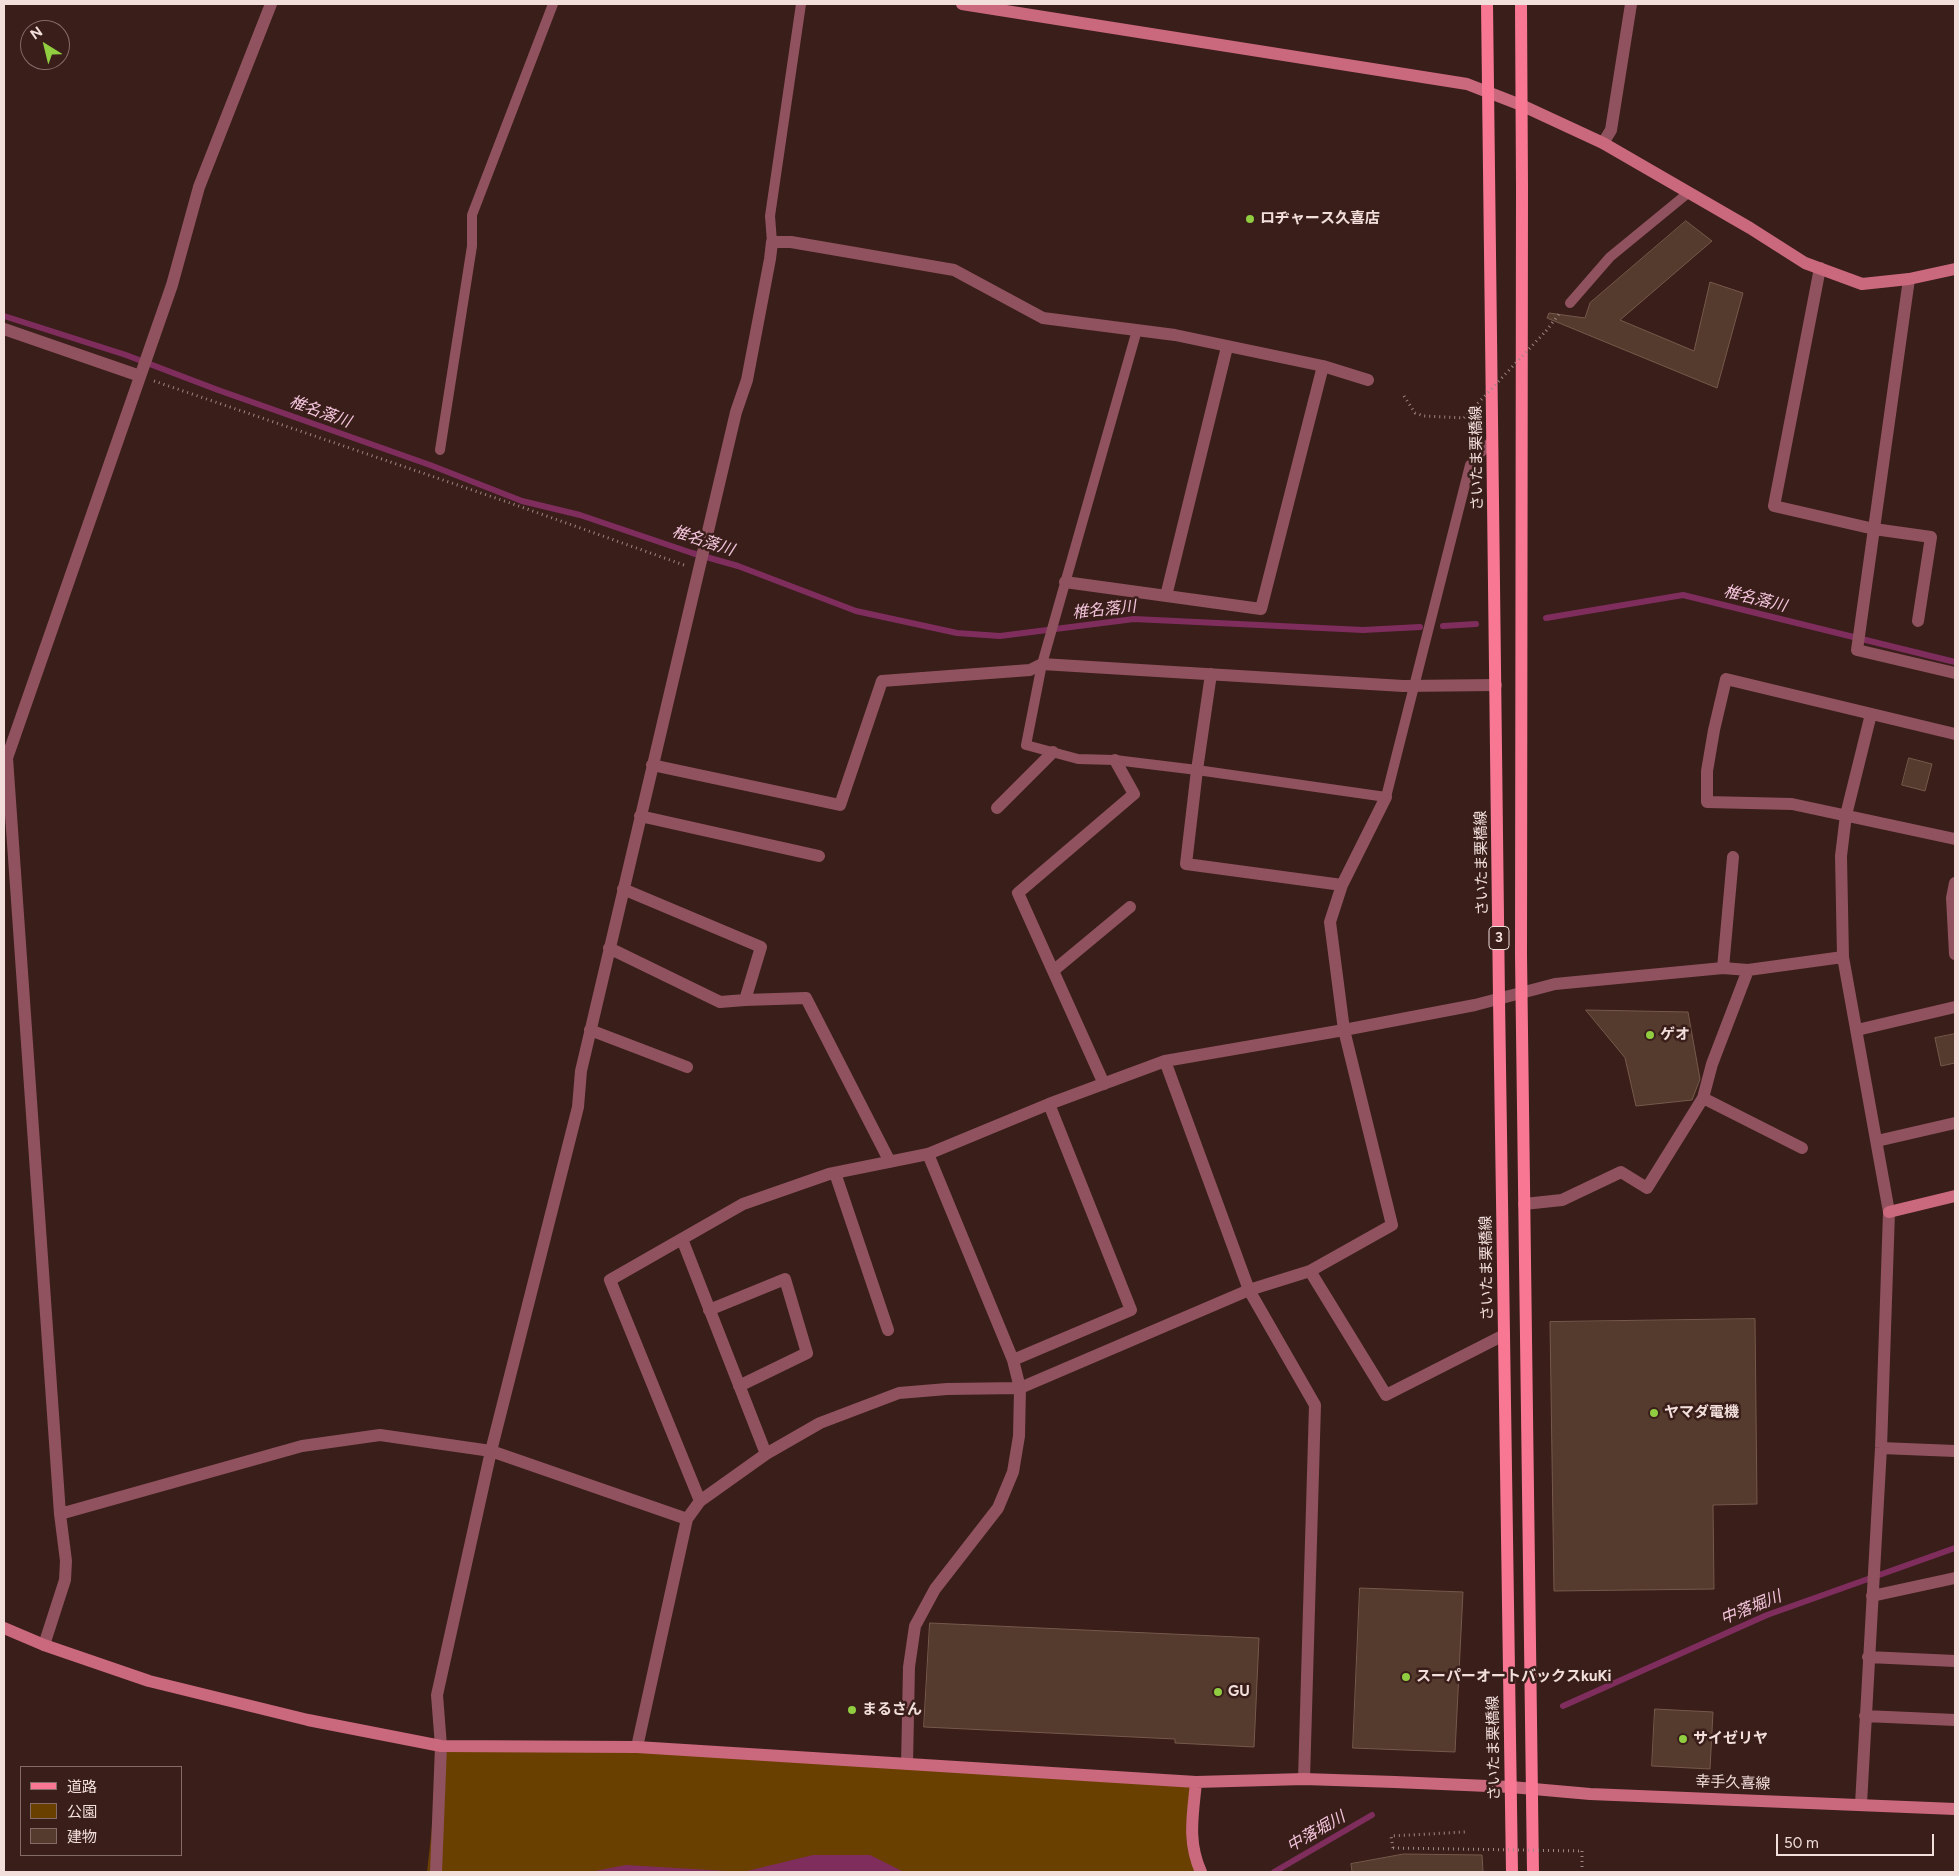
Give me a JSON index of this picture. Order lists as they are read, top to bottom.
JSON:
{
  "streets": {
    "main road": ["さいたま栗橋線", "3"],
    "street": ["幸手久喜線"]
  },
  "crossings": [
    ["さいたま栗橋線", "幸手久喜線"],
    ["3", "幸手久喜線"]
  ],
  "water": ["椎名落川", "中落堀川"],
  "places": [
    "ロヂャース久喜店",
    "ゲオ",
    "ヤマダ電機",
    "スーパーオートバックスkuKi",
    "GU",
    "まるさん",
    "サイゼリヤ"
  ],
  "legend": ["道路", "公園", "建物"],
  "scale_bar": "50 m",
  "north": "top left"
}
